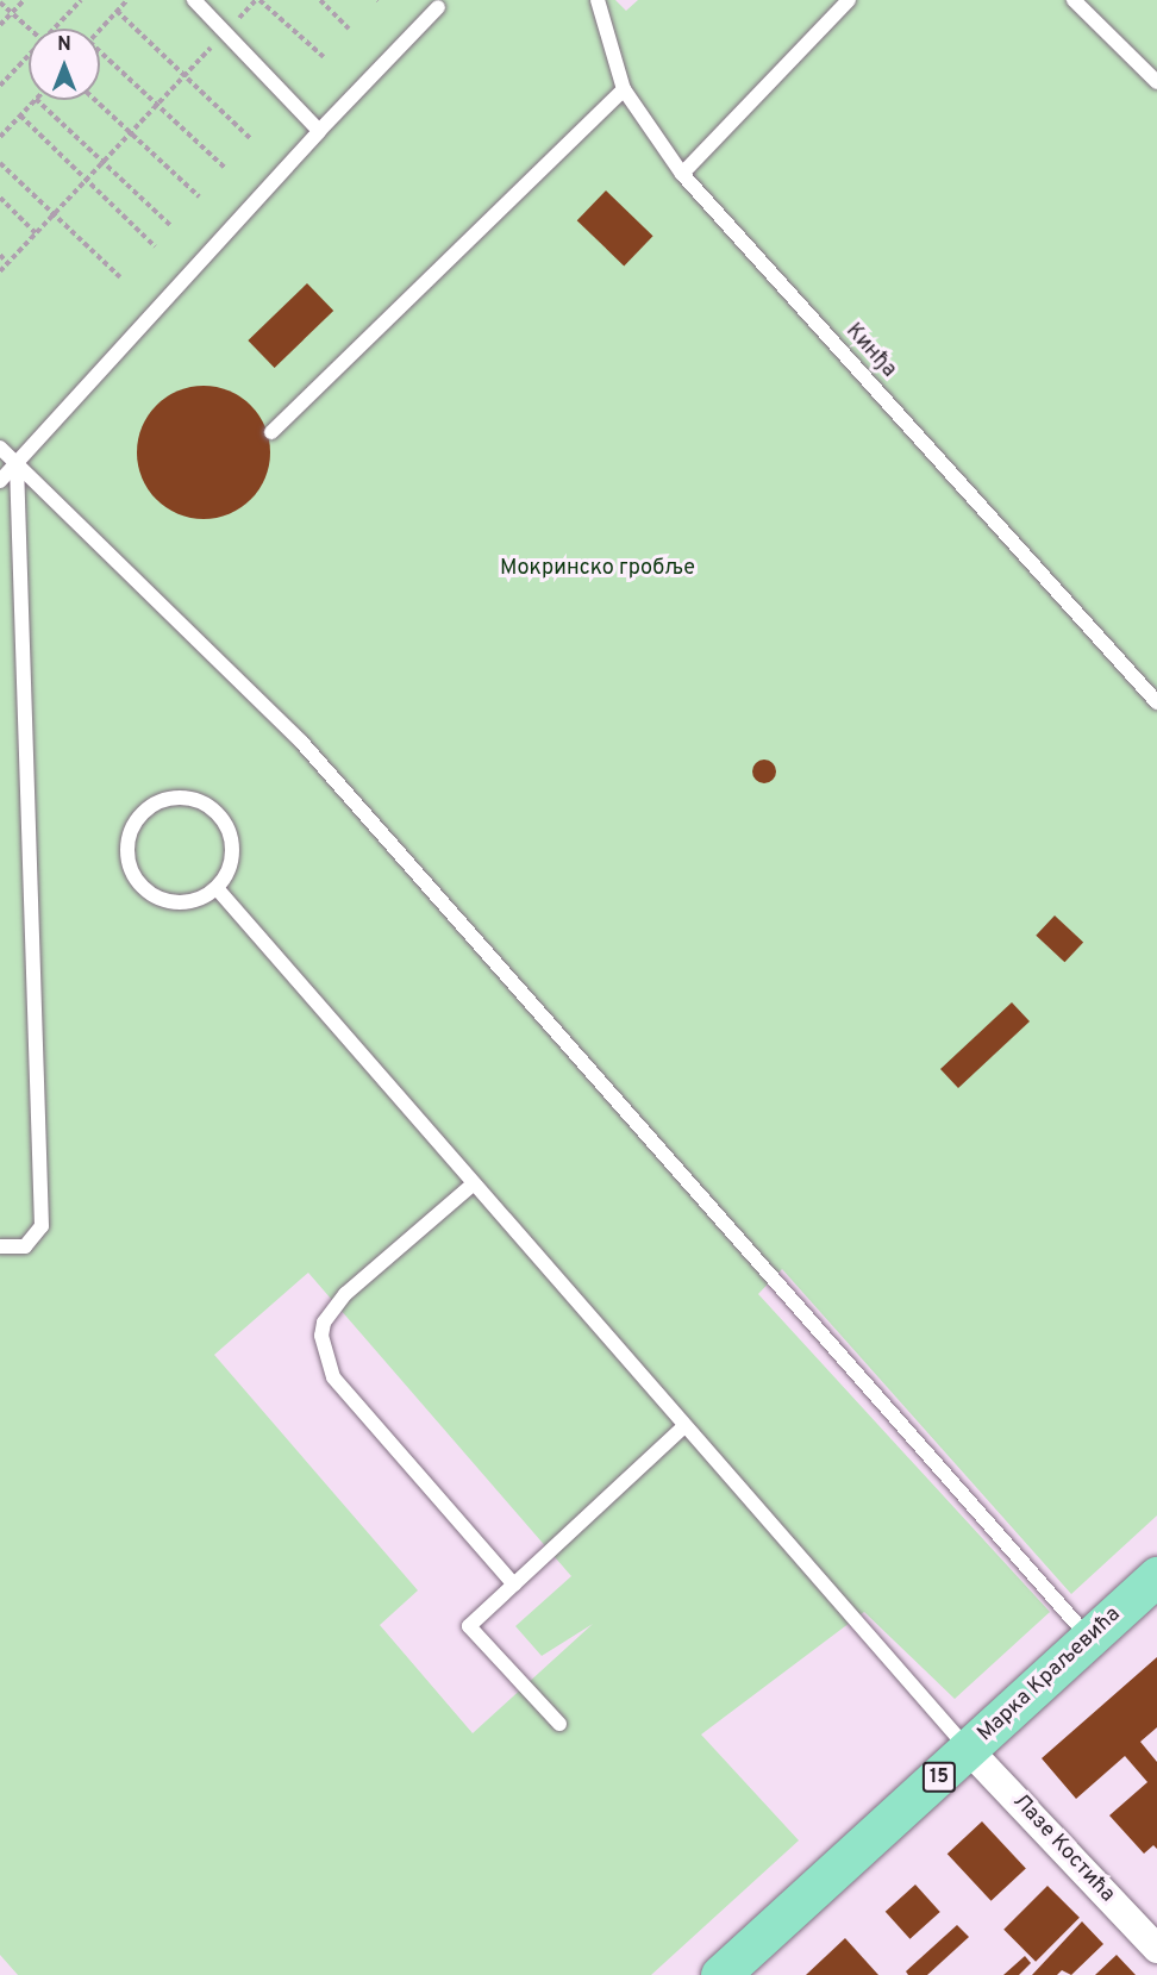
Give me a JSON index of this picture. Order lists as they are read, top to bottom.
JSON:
{
  "streets": {
    "main road": ["Марка Краљевића", "15"],
    "street": ["Лазе Костића"],
    "lane": ["Кинђа"]
  },
  "crossings": [
    ["Марка Краљевића", "Лазе Костића"]
  ],
  "parks": ["Мокринско гробље"],
  "north": "top"
}
